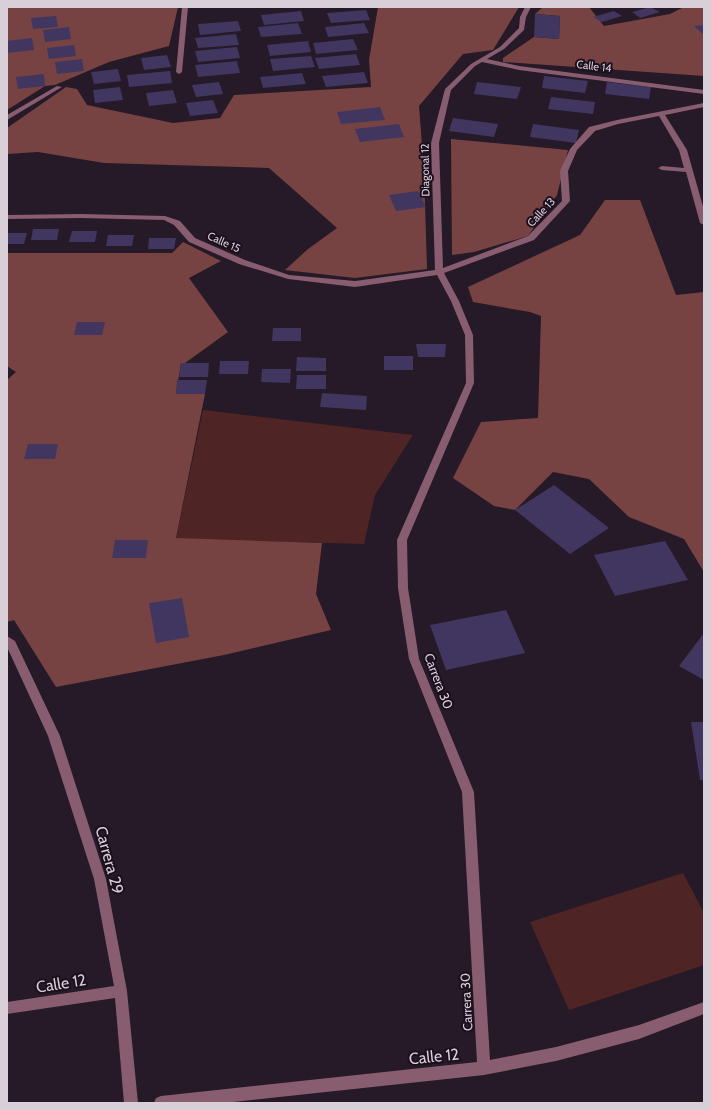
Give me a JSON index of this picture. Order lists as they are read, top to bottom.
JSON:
{
  "streets": {
    "street": [
      "Calle 14",
      "Diagonal 12",
      "Calle 13",
      "Calle 15",
      "Carrera 30",
      "Carrera 29",
      "Calle 12"
    ]
  },
  "crossings": [
    ["Calle 14", "Diagonal 12"],
    ["Diagonal 12", "Calle 13"],
    ["Diagonal 12", "Calle 15"],
    ["Diagonal 12", "Carrera 30"],
    ["Calle 13", "Calle 15"],
    ["Calle 13", "Carrera 30"],
    ["Calle 15", "Carrera 30"],
    ["Carrera 30", "Calle 12"],
    ["Carrera 29", "Calle 12"]
  ]
}
